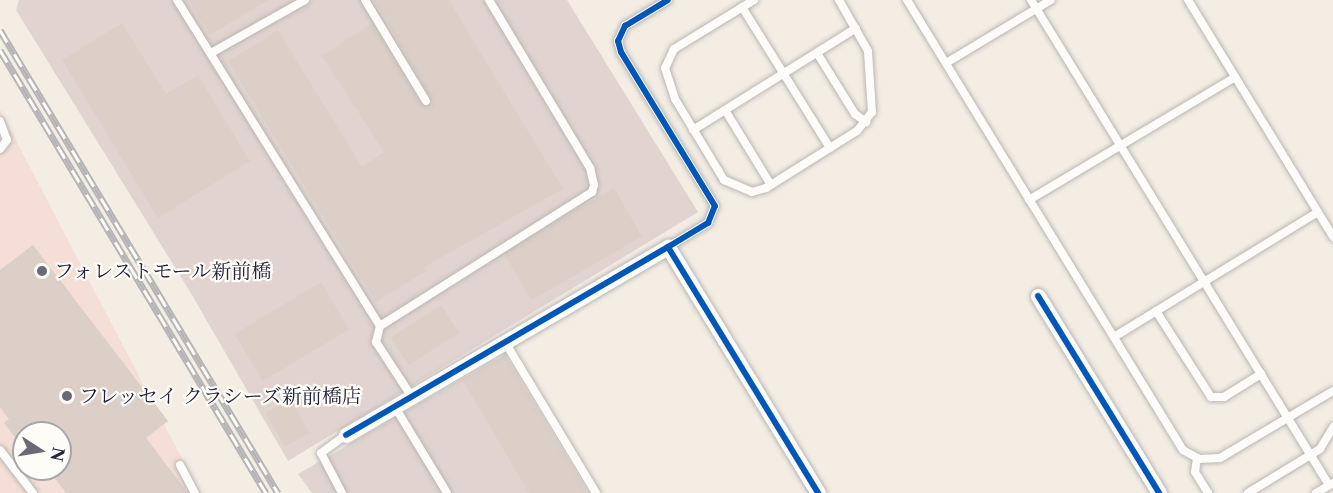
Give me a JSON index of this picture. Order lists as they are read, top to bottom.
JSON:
{
  "places": ["フォレストモール新前橋", "フレッセイ クラシーズ新前橋店"],
  "north": "right"
}
